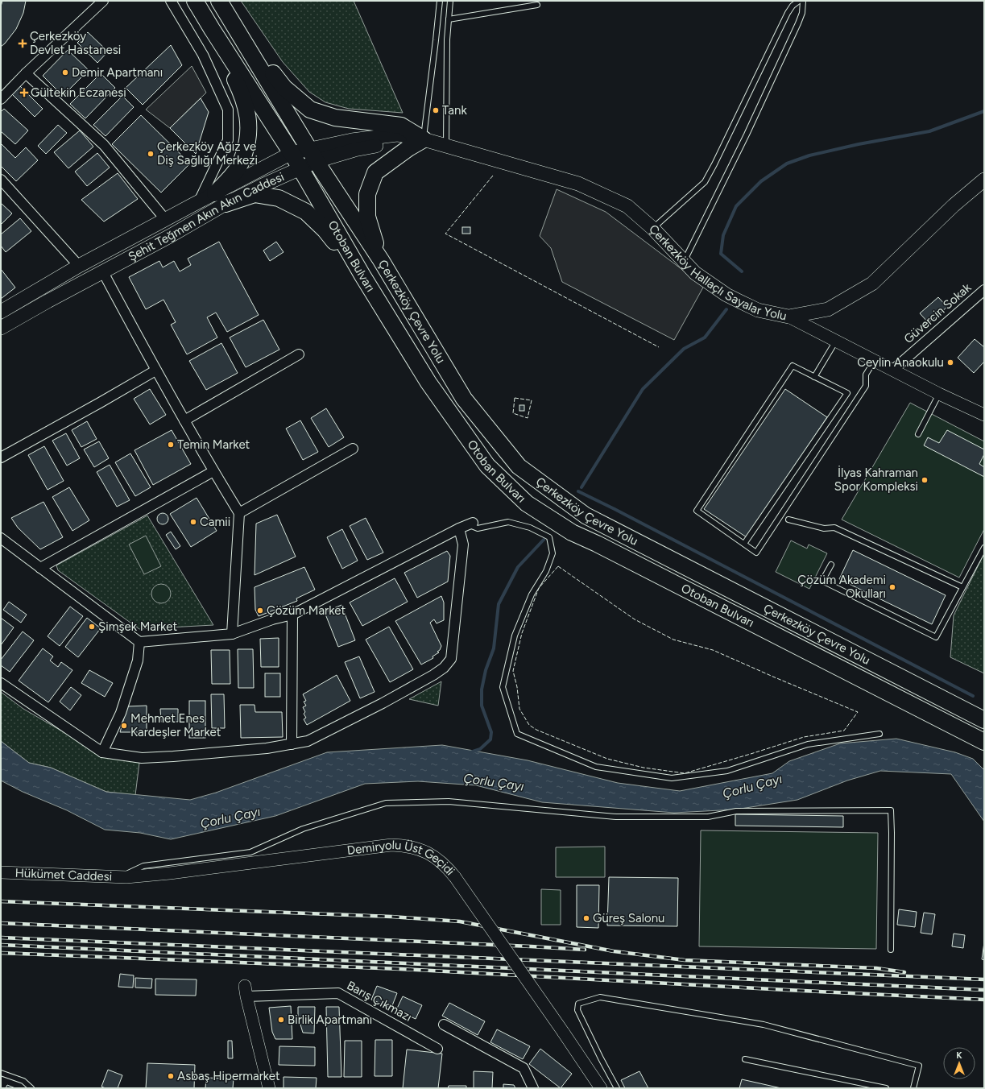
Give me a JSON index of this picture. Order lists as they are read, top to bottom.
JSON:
{
  "streets": {
    "highway": ["Otoban Bulvarı", "Çerkezköy Çevre Yolu"],
    "main road": ["Şehit Teğmen Akın Akın Caddesi", "Çerkezköy Hallaçlı Sayalar Yolu"],
    "street": [
      "Güvercin Sokak",
      "Demiryolu Üst Geçidi",
      "Hükümet Caddesi",
      "Barış Çıkmazı"
    ]
  },
  "crossings": [
    ["Şehit Teğmen Akın Akın Caddesi", "Otoban Bulvarı"],
    ["Şehit Teğmen Akın Akın Caddesi", "Çerkezköy Hallaçlı Sayalar Yolu"],
    ["Şehit Teğmen Akın Akın Caddesi", "Çerkezköy Çevre Yolu"],
    ["Demiryolu Üst Geçidi", "Hükümet Caddesi"]
  ],
  "water": ["Çorlu Çayı"],
  "places": {
    "health": ["Çerkezköy Devlet Hastanesi", "Gültekin Eczanesi"],
    "other": [
      "Demir Apartmanı",
      "Tank",
      "Çerkezköy Ağız ve Diş Sağlığı Merkezi",
      "Ceylin Anaokulu",
      "Temin Market",
      "İlyas Kahraman Spor Kompleksi",
      "Camii",
      "Çözüm Akademi Okulları",
      "Çözüm Market",
      "Şimşek Market",
      "Mehmet Enes Kardeşler Market",
      "Güreş Salonu",
      "Birlik Apartmanı",
      "Asbaş Hipermarket"
    ]
  },
  "north": "top"
}
